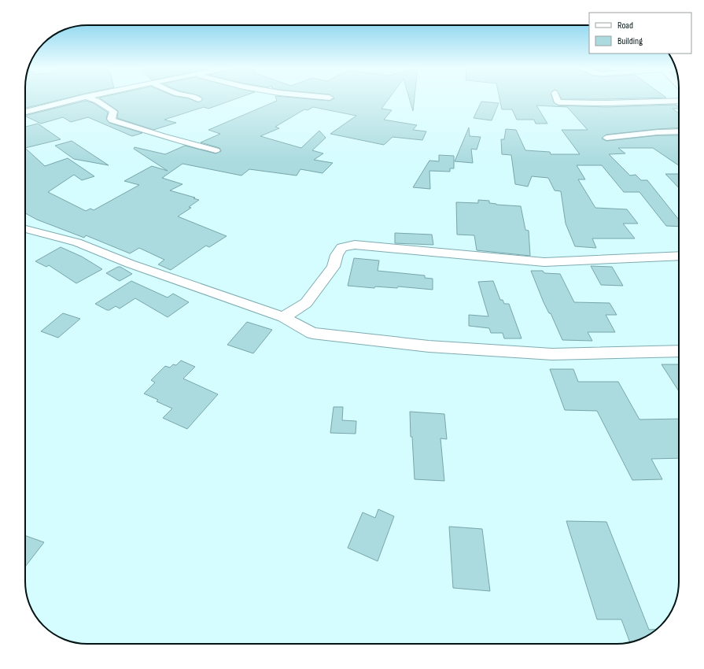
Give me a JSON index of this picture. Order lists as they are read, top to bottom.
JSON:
{
  "legend": ["Road", "Building"]
}
